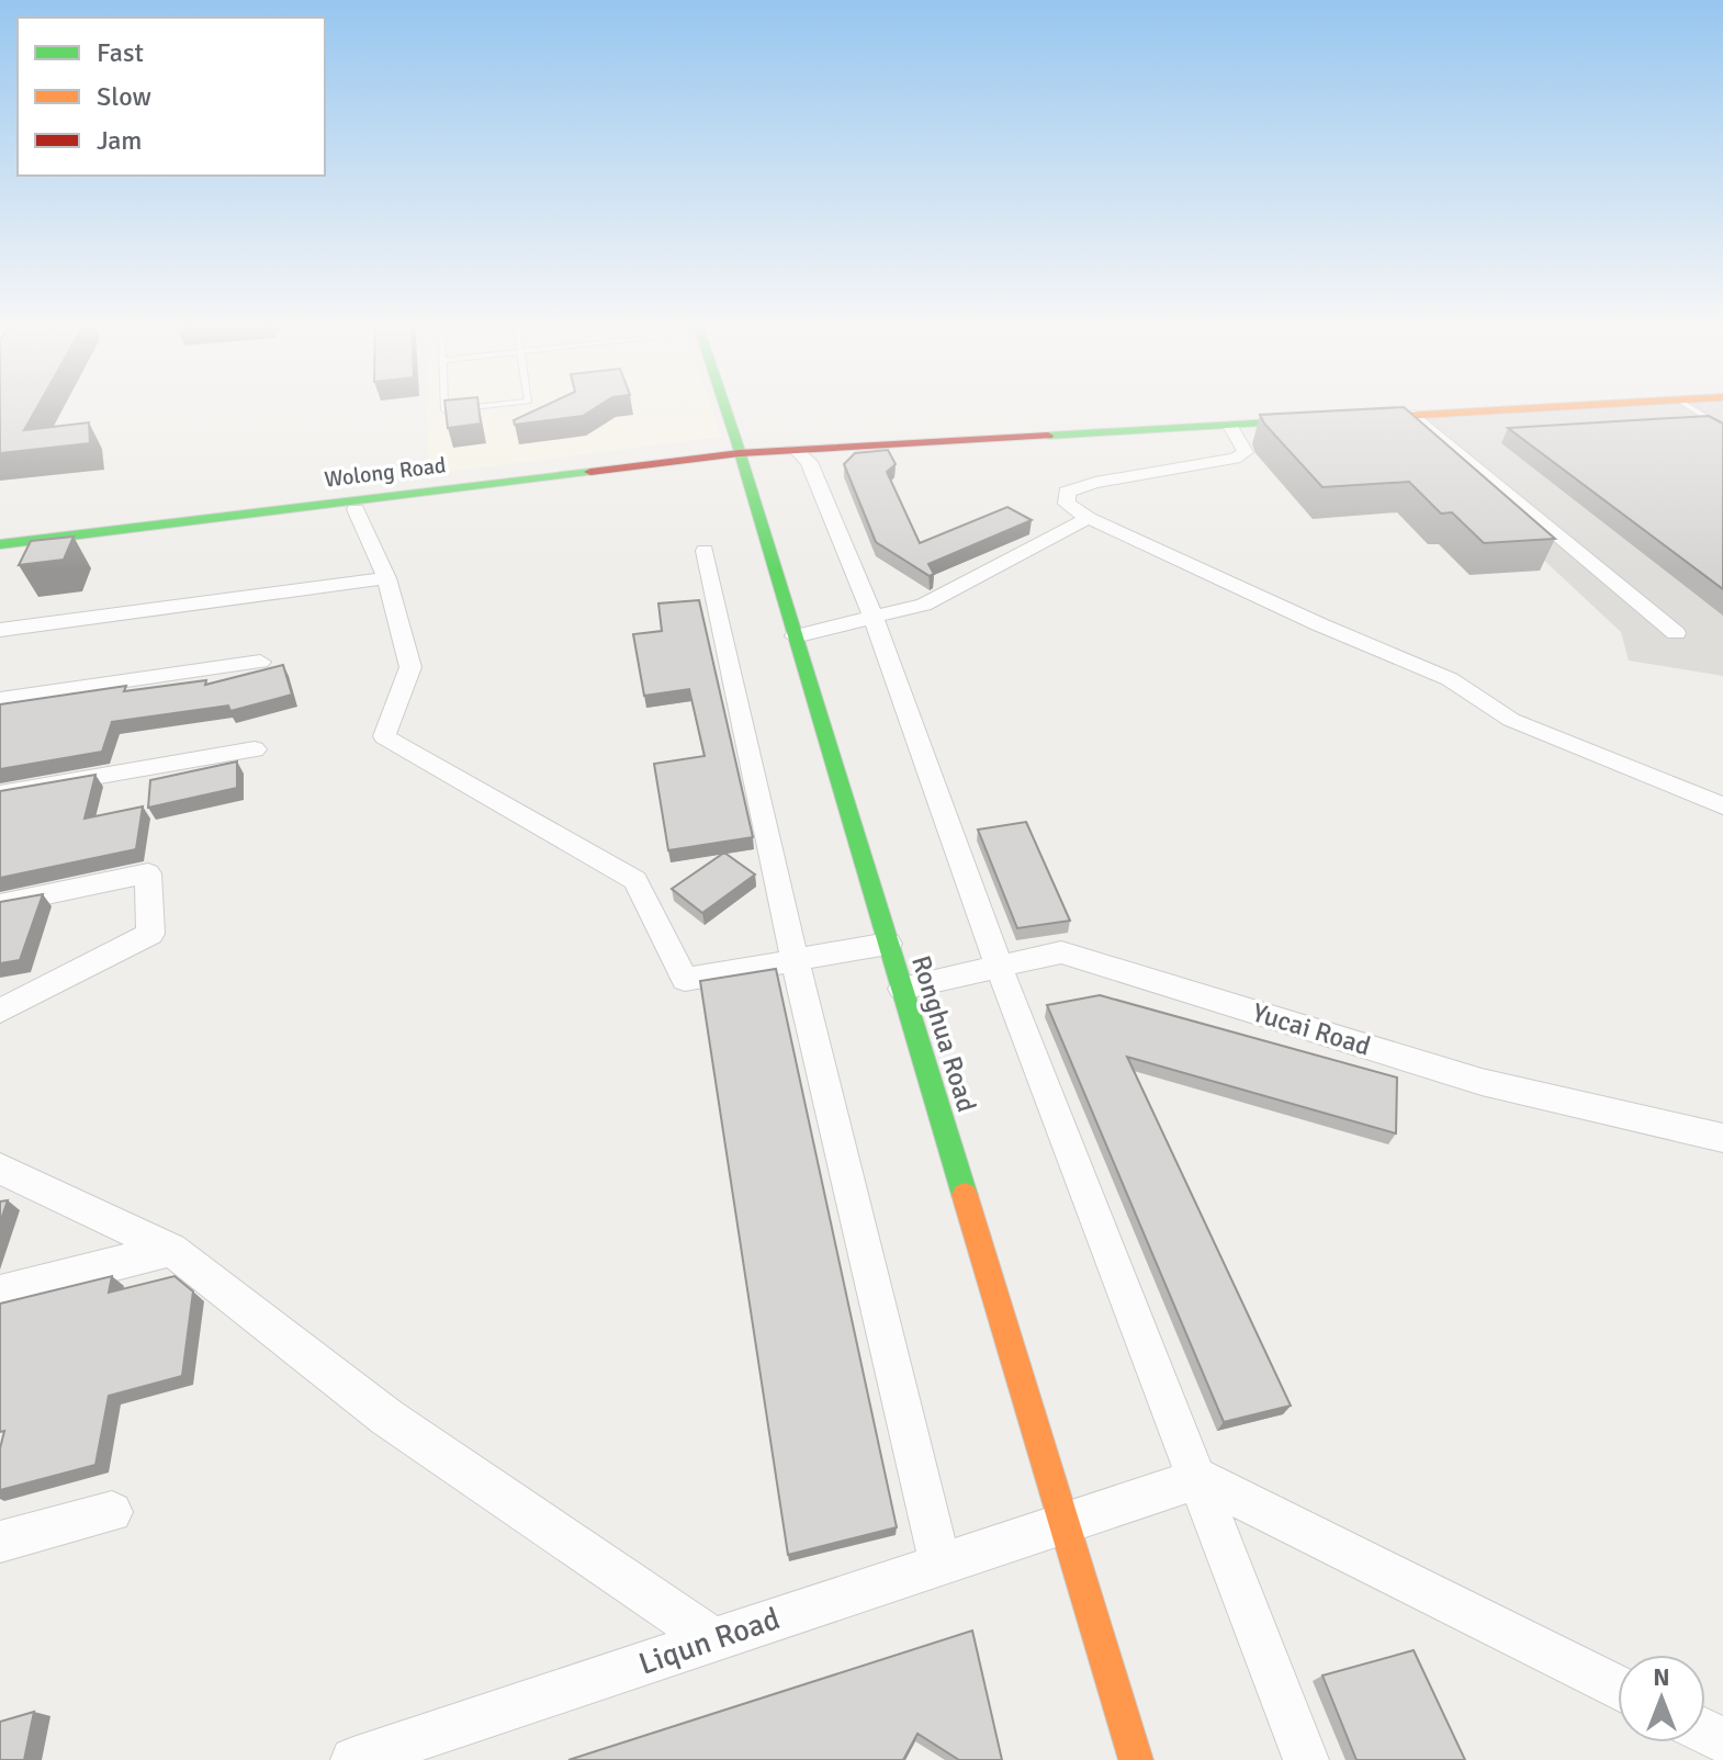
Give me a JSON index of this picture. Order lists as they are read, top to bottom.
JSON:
{
  "streets": {
    "main road": ["Wolong Road", "Ronghua Road"],
    "street": ["Yucai Road", "Liqun Road"]
  },
  "crossings": [
    ["Wolong Road", "Ronghua Road"],
    ["Yucai Road", "Ronghua Road"],
    ["Ronghua Road", "Liqun Road"]
  ],
  "legend": ["Fast", "Slow", "Jam"],
  "north": "top"
}
